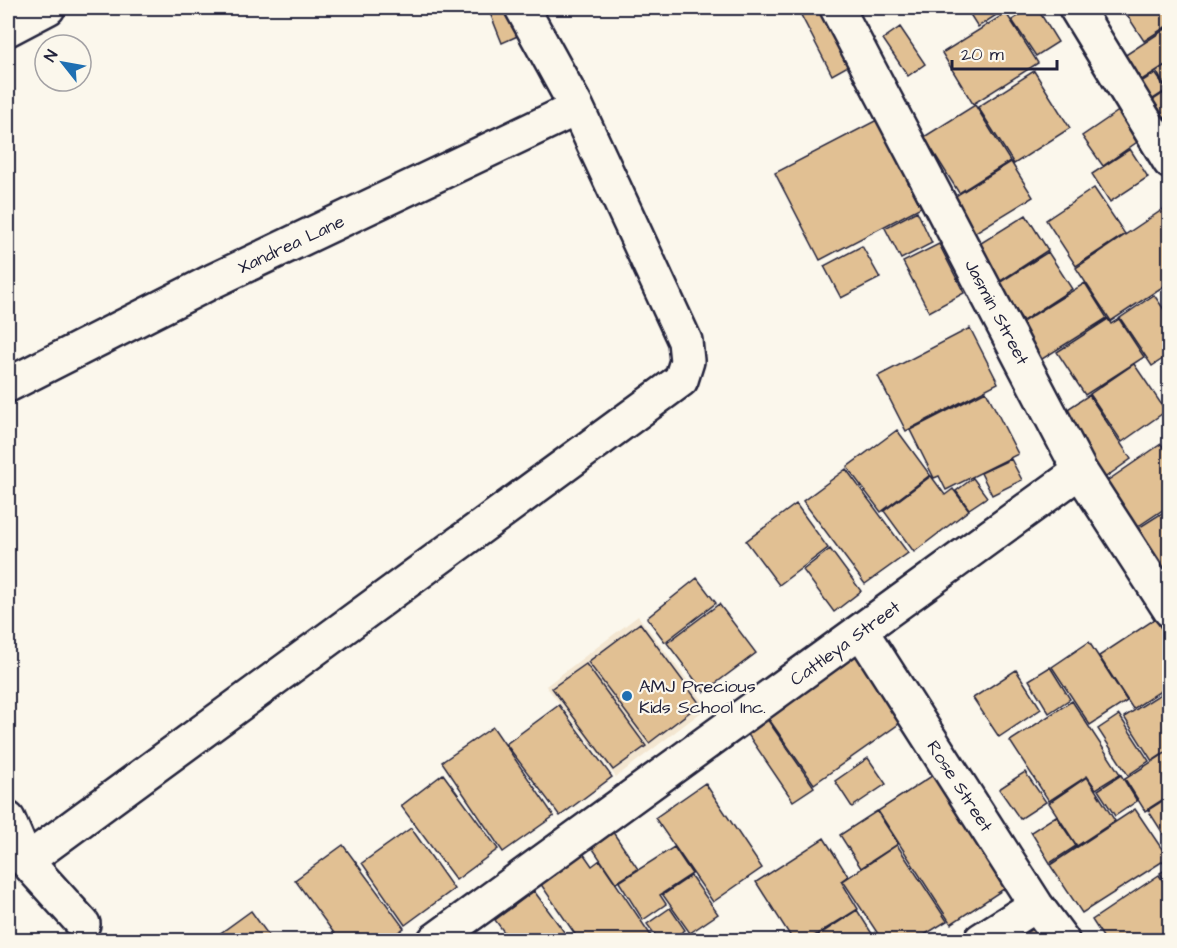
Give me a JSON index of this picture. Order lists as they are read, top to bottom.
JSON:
{
  "streets": {
    "street": [
      "Xandrea Lane",
      "Jasmin Street",
      "Cattleya Street",
      "Rose Street"
    ]
  },
  "crossings": [
    ["Jasmin Street", "Cattleya Street"],
    ["Cattleya Street", "Rose Street"]
  ],
  "places": ["AMJ Precious Kids School Inc."],
  "scale_bar": "20 m",
  "north": "top left"
}
